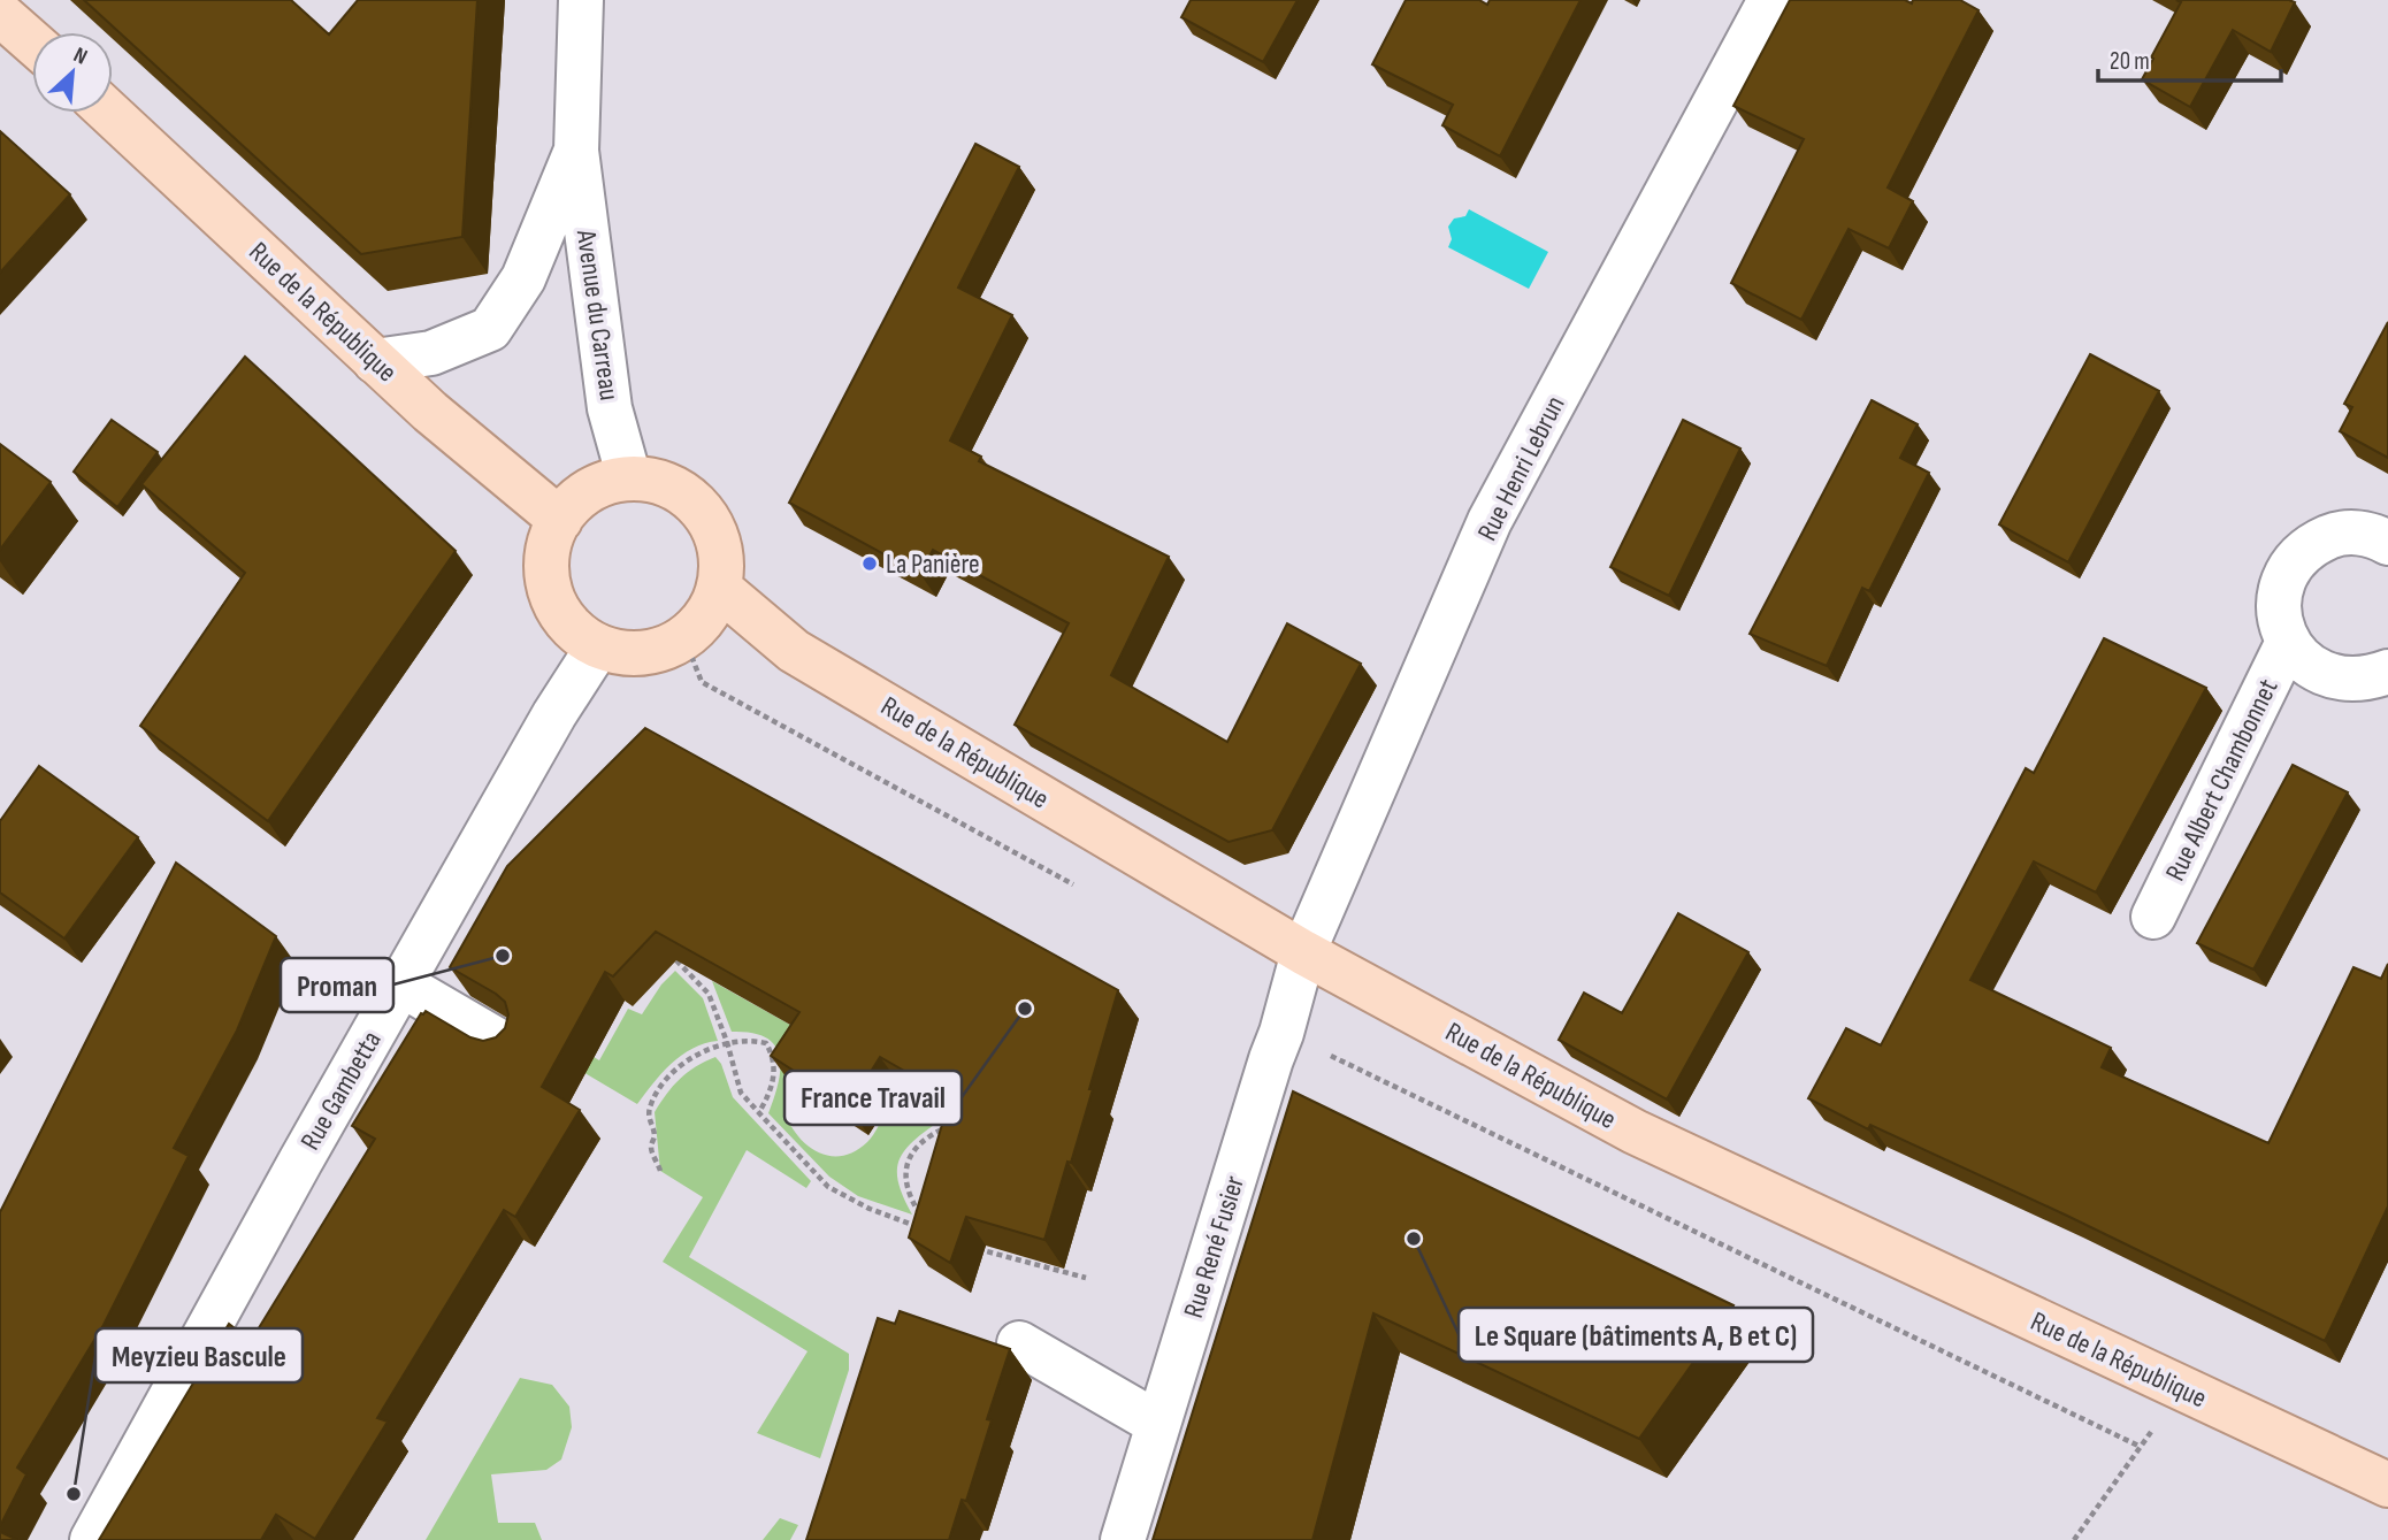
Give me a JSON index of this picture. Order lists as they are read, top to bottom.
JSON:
{
  "streets": {
    "main road": ["Rue de la République"],
    "street": [
      "Avenue du Carreau",
      "Rue Henri Lebrun",
      "Rue Albert Chambonnet",
      "Rue Gambetta",
      "Rue René Fusier"
    ]
  },
  "crossings": [
    ["Rue de la République", "Avenue du Carreau"],
    ["Rue de la République", "Rue Henri Lebrun"],
    ["Rue de la République", "Rue Gambetta"],
    ["Rue de la République", "Rue René Fusier"],
    ["Avenue du Carreau", "Rue Gambetta"],
    ["Rue Henri Lebrun", "Rue René Fusier"]
  ],
  "places": [
    "La Panière",
    "Proman",
    "France Travail",
    "Le Square (bâtiments A, B et C)",
    "Meyzieu Bascule"
  ],
  "scale_bar": "20 m",
  "north": "top right"
}
